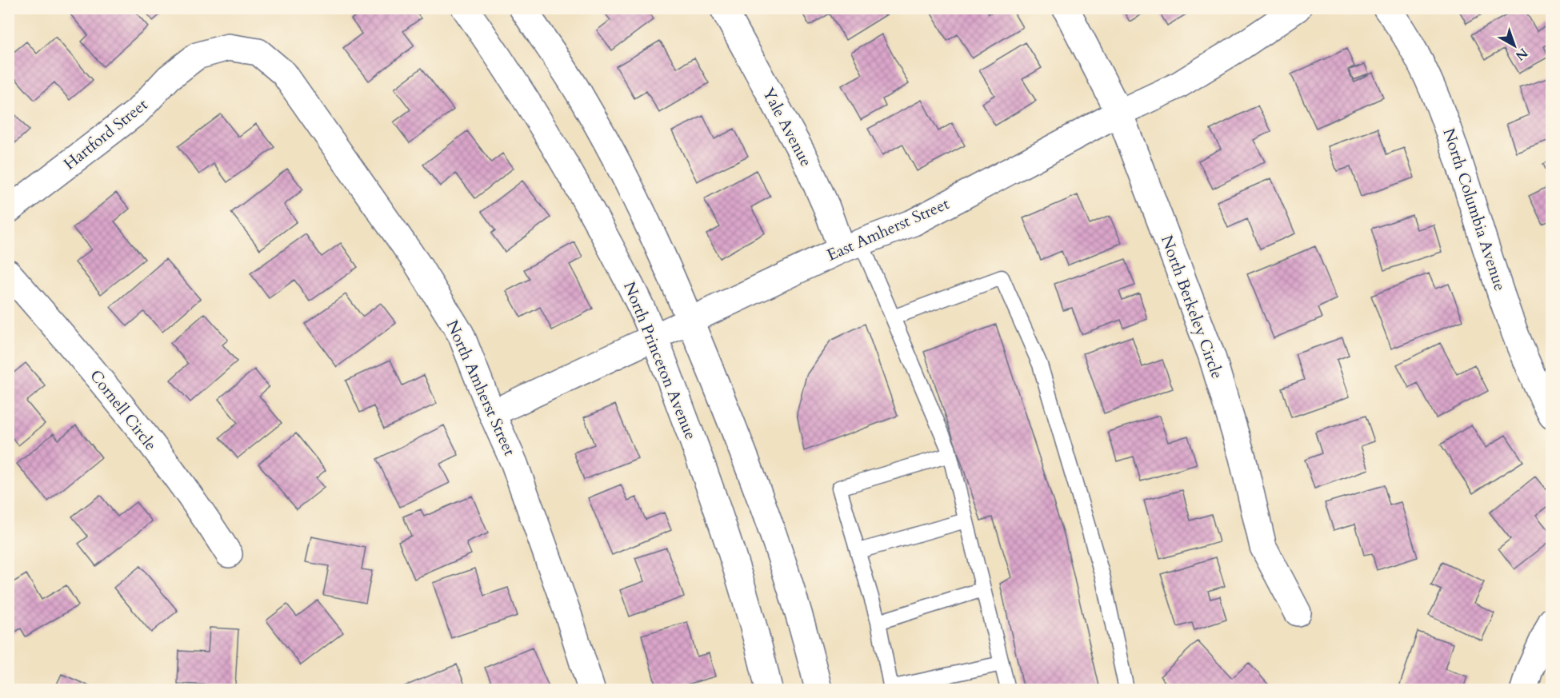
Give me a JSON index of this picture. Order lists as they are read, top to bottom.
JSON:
{
  "streets": {
    "street": [
      "Yale Avenue",
      "Hartford Street",
      "North Columbia Avenue",
      "East Amherst Street",
      "North Berkeley Circle",
      "North Princeton Avenue",
      "North Amherst Street",
      "Cornell Circle"
    ]
  },
  "crossings": [
    ["Yale Avenue", "East Amherst Street"],
    ["Hartford Street", "North Amherst Street"],
    ["East Amherst Street", "North Berkeley Circle"],
    ["East Amherst Street", "North Princeton Avenue"],
    ["East Amherst Street", "North Amherst Street"]
  ],
  "north": "bottom right"
}
